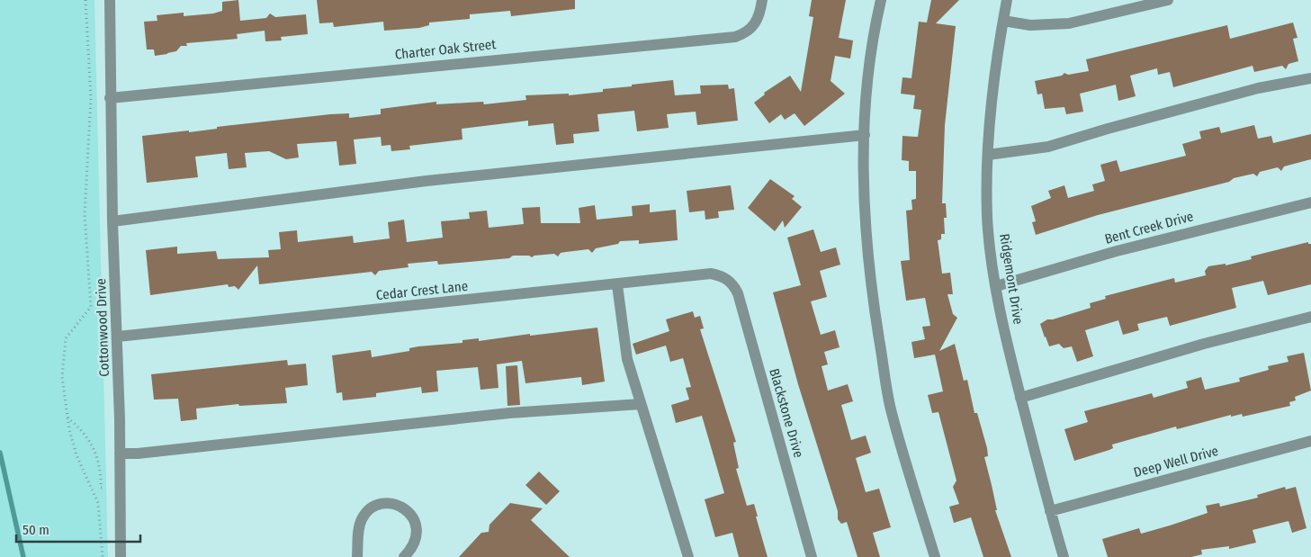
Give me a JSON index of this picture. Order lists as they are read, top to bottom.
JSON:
{
  "streets": {
    "street": [
      "Charter Oak Street",
      "Bent Creek Drive",
      "Ridgemont Drive",
      "Cedar Crest Lane",
      "Cottonwood Drive",
      "Blackstone Drive",
      "Deep Well Drive"
    ]
  },
  "crossings": [
    ["Charter Oak Street", "Cottonwood Drive"],
    ["Bent Creek Drive", "Ridgemont Drive"],
    ["Ridgemont Drive", "Deep Well Drive"],
    ["Cedar Crest Lane", "Cottonwood Drive"],
    ["Cedar Crest Lane", "Blackstone Drive"]
  ],
  "scale_bar": "50 m"
}
